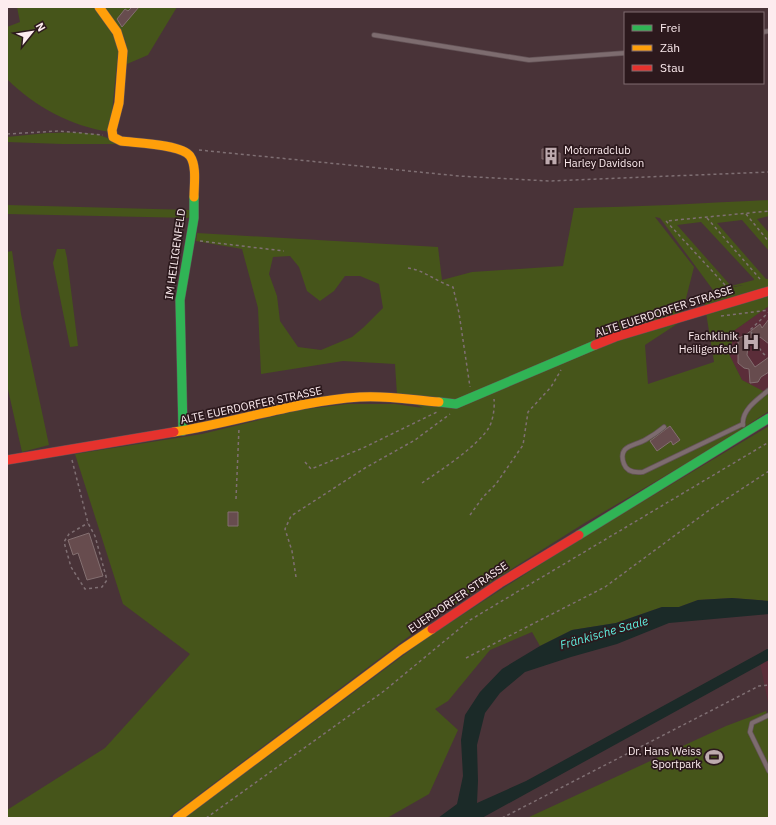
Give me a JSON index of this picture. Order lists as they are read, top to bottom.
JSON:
{
  "streets": {
    "street": ["IM HEILIGENFELD", "ALTE EUERDORFER STRASSE", "EUERDORFER STRASSE"]
  },
  "crossings": [
    ["IM HEILIGENFELD", "ALTE EUERDORFER STRASSE"]
  ],
  "water": ["Fränkische Saale"],
  "places": {
    "building": ["Motorradclub Harley Davidson"],
    "hospital": ["Fachklinik Heiligenfeld"],
    "sports": ["Dr. Hans Weiss Sportpark"]
  },
  "legend": ["Frei", "Zäh", "Stau"],
  "north": "top right"
}
